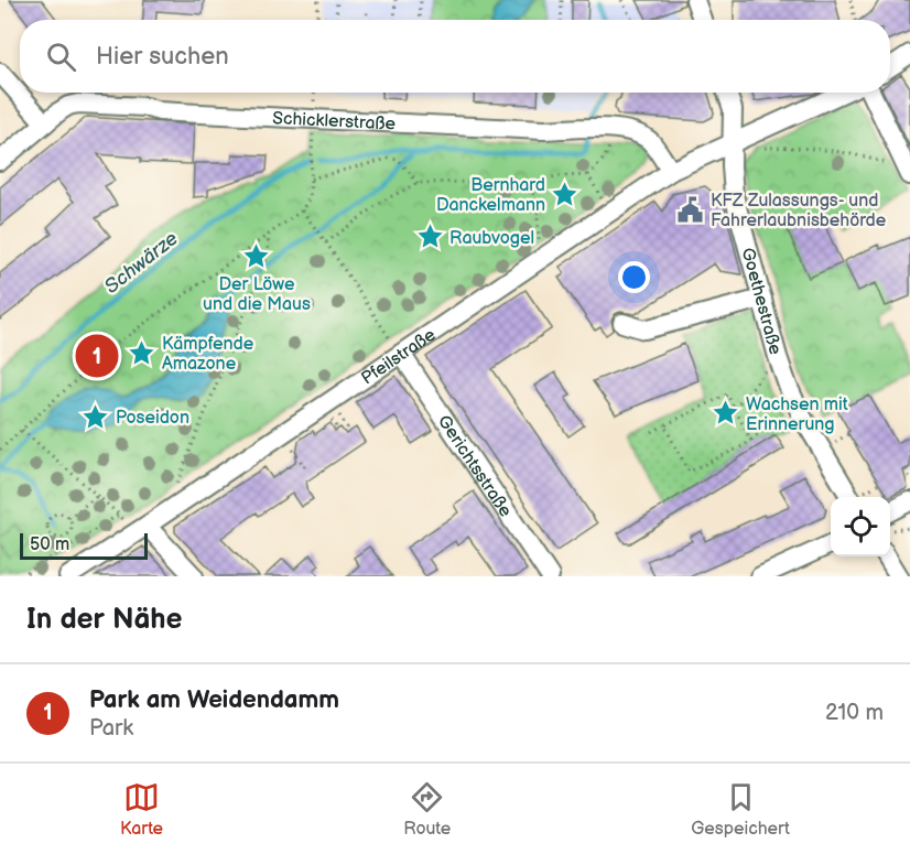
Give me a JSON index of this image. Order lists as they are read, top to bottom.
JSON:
{
  "streets": {
    "street": [
      "Schicklerstraße",
      "Goethestraße",
      "Pfeilstraße",
      "Gerichtsstraße"
    ]
  },
  "crossings": [
    ["Schicklerstraße", "Pfeilstraße"],
    ["Goethestraße", "Pfeilstraße"],
    ["Pfeilstraße", "Gerichtsstraße"]
  ],
  "water": ["Schwärze"],
  "places": {
    "place": [
      "Bernhard Danckelmann",
      "Raubvogel",
      "Der Löwe und die Maus",
      "Kämpfende Amazone",
      "Wachsen mit Erinnerung",
      "Poseidon"
    ],
    "public building": ["KFZ Zulassungs- und Fahrerlaubnisbehörde"]
  },
  "scale_bar": "50 m",
  "page": {
    "search": "Hier suchen",
    "pins": "1",
    "scale": "50 m",
    "heading": "In der Nähe",
    "list": [
      {
        "mark": "1",
        "name": "Park am Weidendamm",
        "note": "Park",
        "value": "210 m"
      }
    ],
    "nav": ["Karte", "Route", "Gespeichert"]
  }
}
